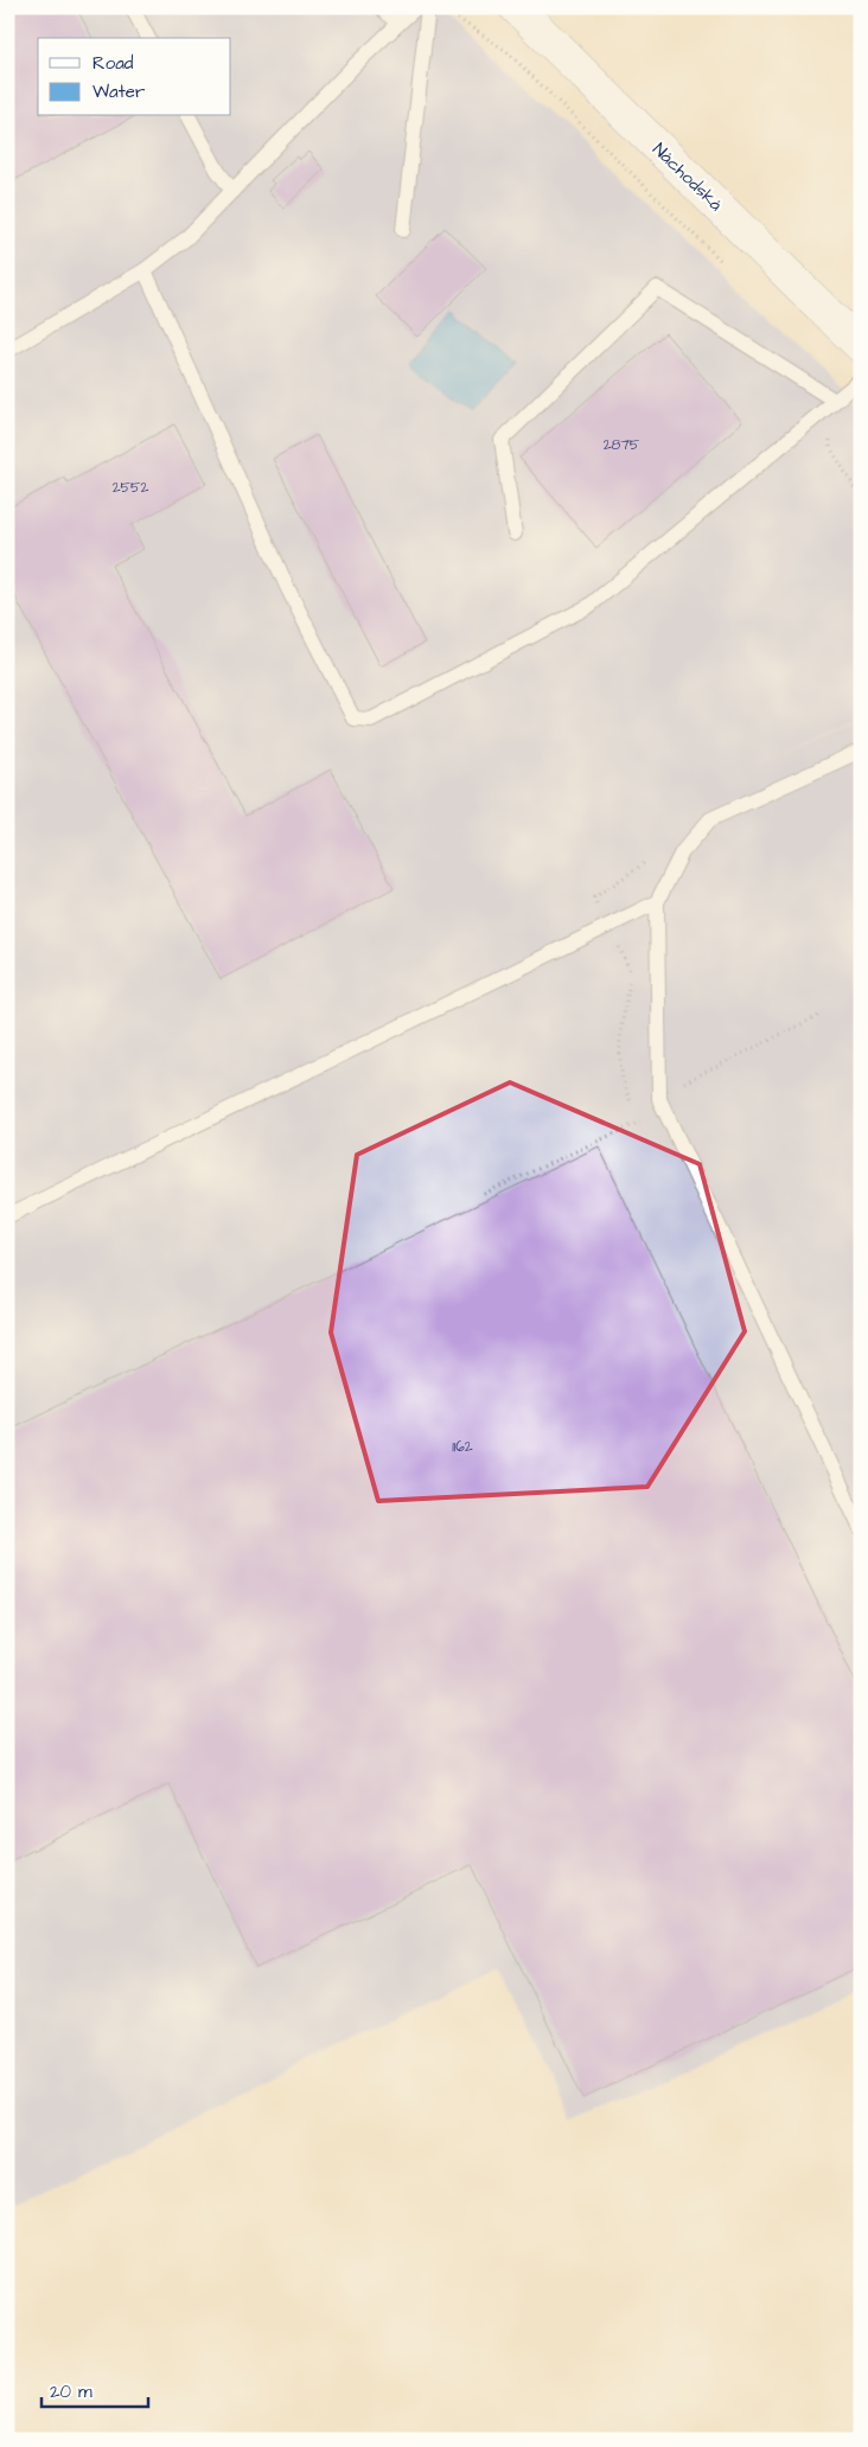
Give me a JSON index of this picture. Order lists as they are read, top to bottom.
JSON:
{
  "streets": {
    "main road": ["Náchodská"]
  },
  "house_numbers": ["2875", "2552", "1162"],
  "legend": ["Road", "Water"],
  "scale_bar": "20 m"
}
